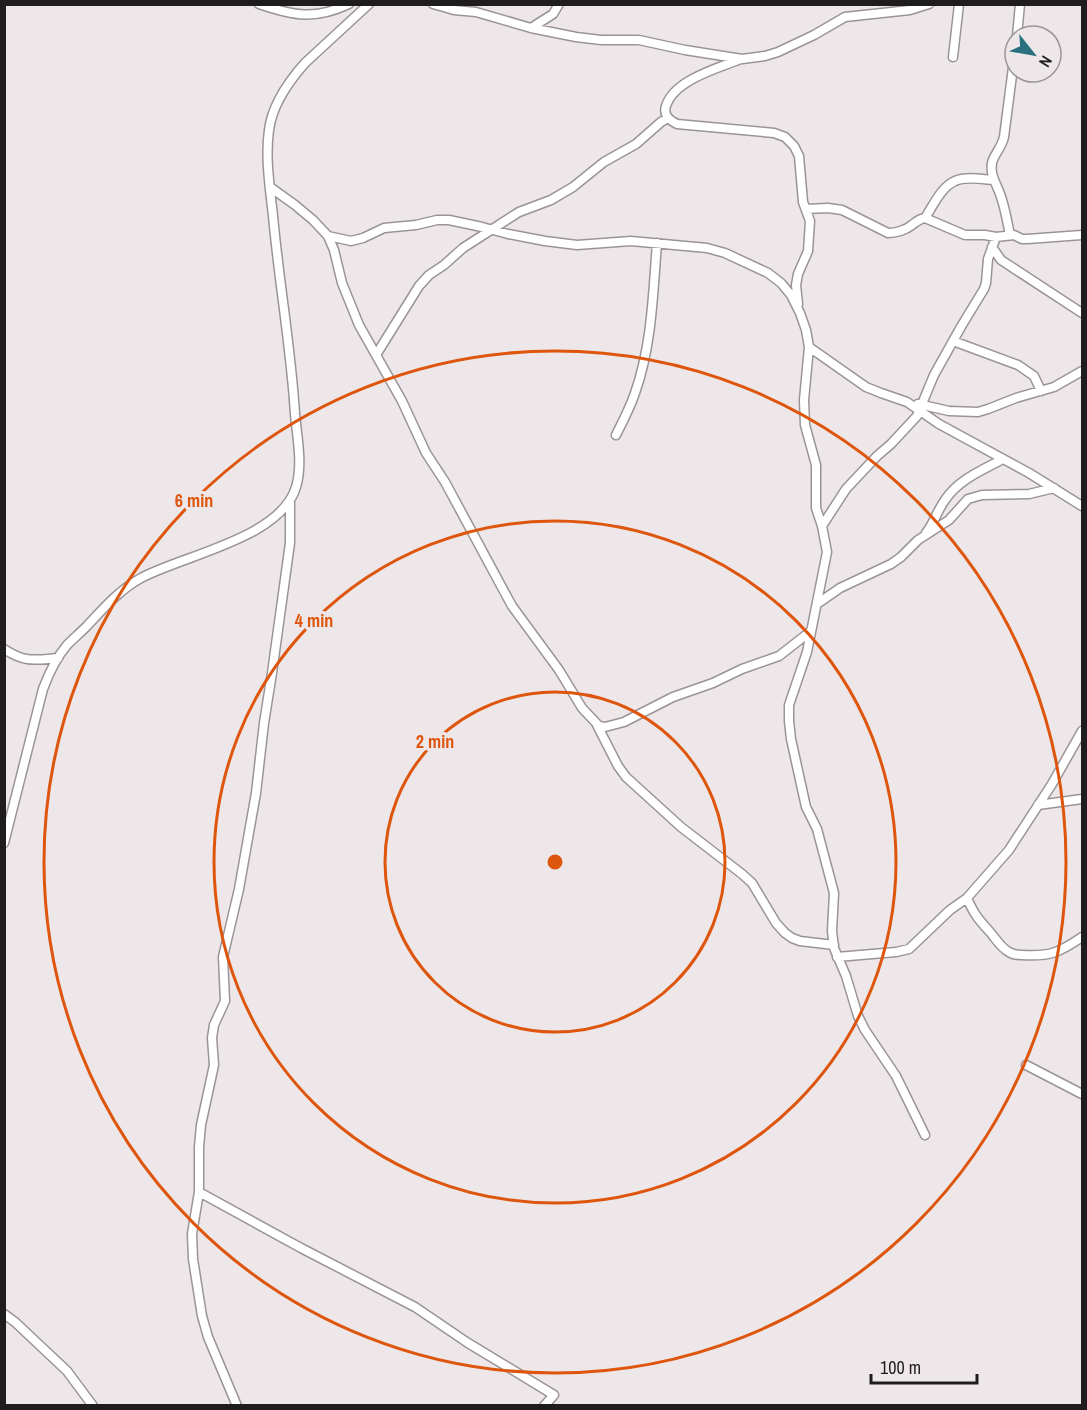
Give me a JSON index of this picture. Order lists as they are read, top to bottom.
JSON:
{
  "scale_bar": "100 m",
  "north": "bottom right",
  "rings": ["6 min", "4 min", "2 min"]
}
